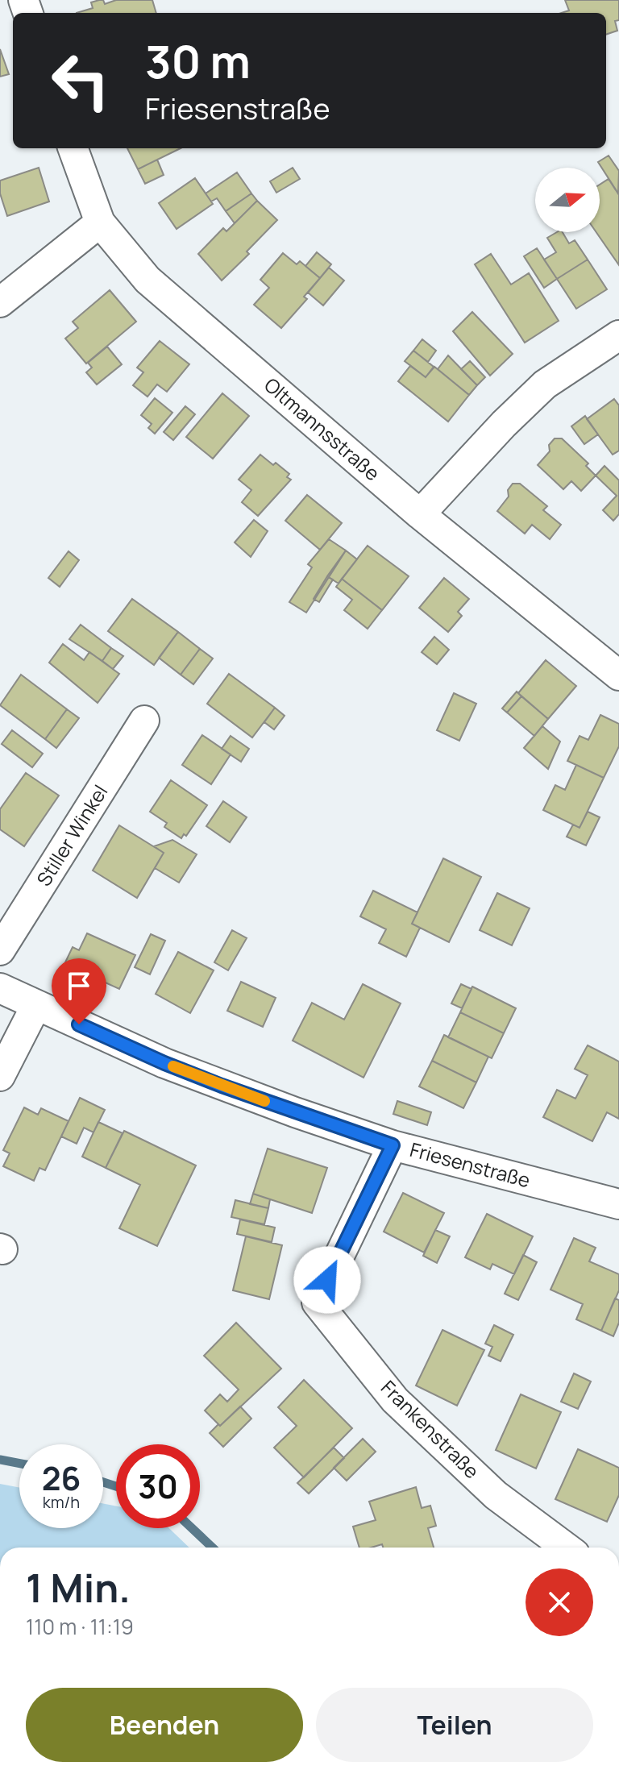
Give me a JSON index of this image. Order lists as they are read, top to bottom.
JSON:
{
  "streets": {
    "street": [
      "Oltmannsstraße",
      "Stiller Winkel",
      "Friesenstraße",
      "Frankenstraße"
    ]
  },
  "crossings": [
    ["Friesenstraße", "Frankenstraße"]
  ],
  "north": "right",
  "page": {
    "turn": ["30 m", "Friesenstraße"],
    "speed": "26 km/h",
    "limit": "30",
    "heading": ["1 Min.", "110 m · 11:19"],
    "buttons": ["Beenden", "Teilen"]
  }
}
